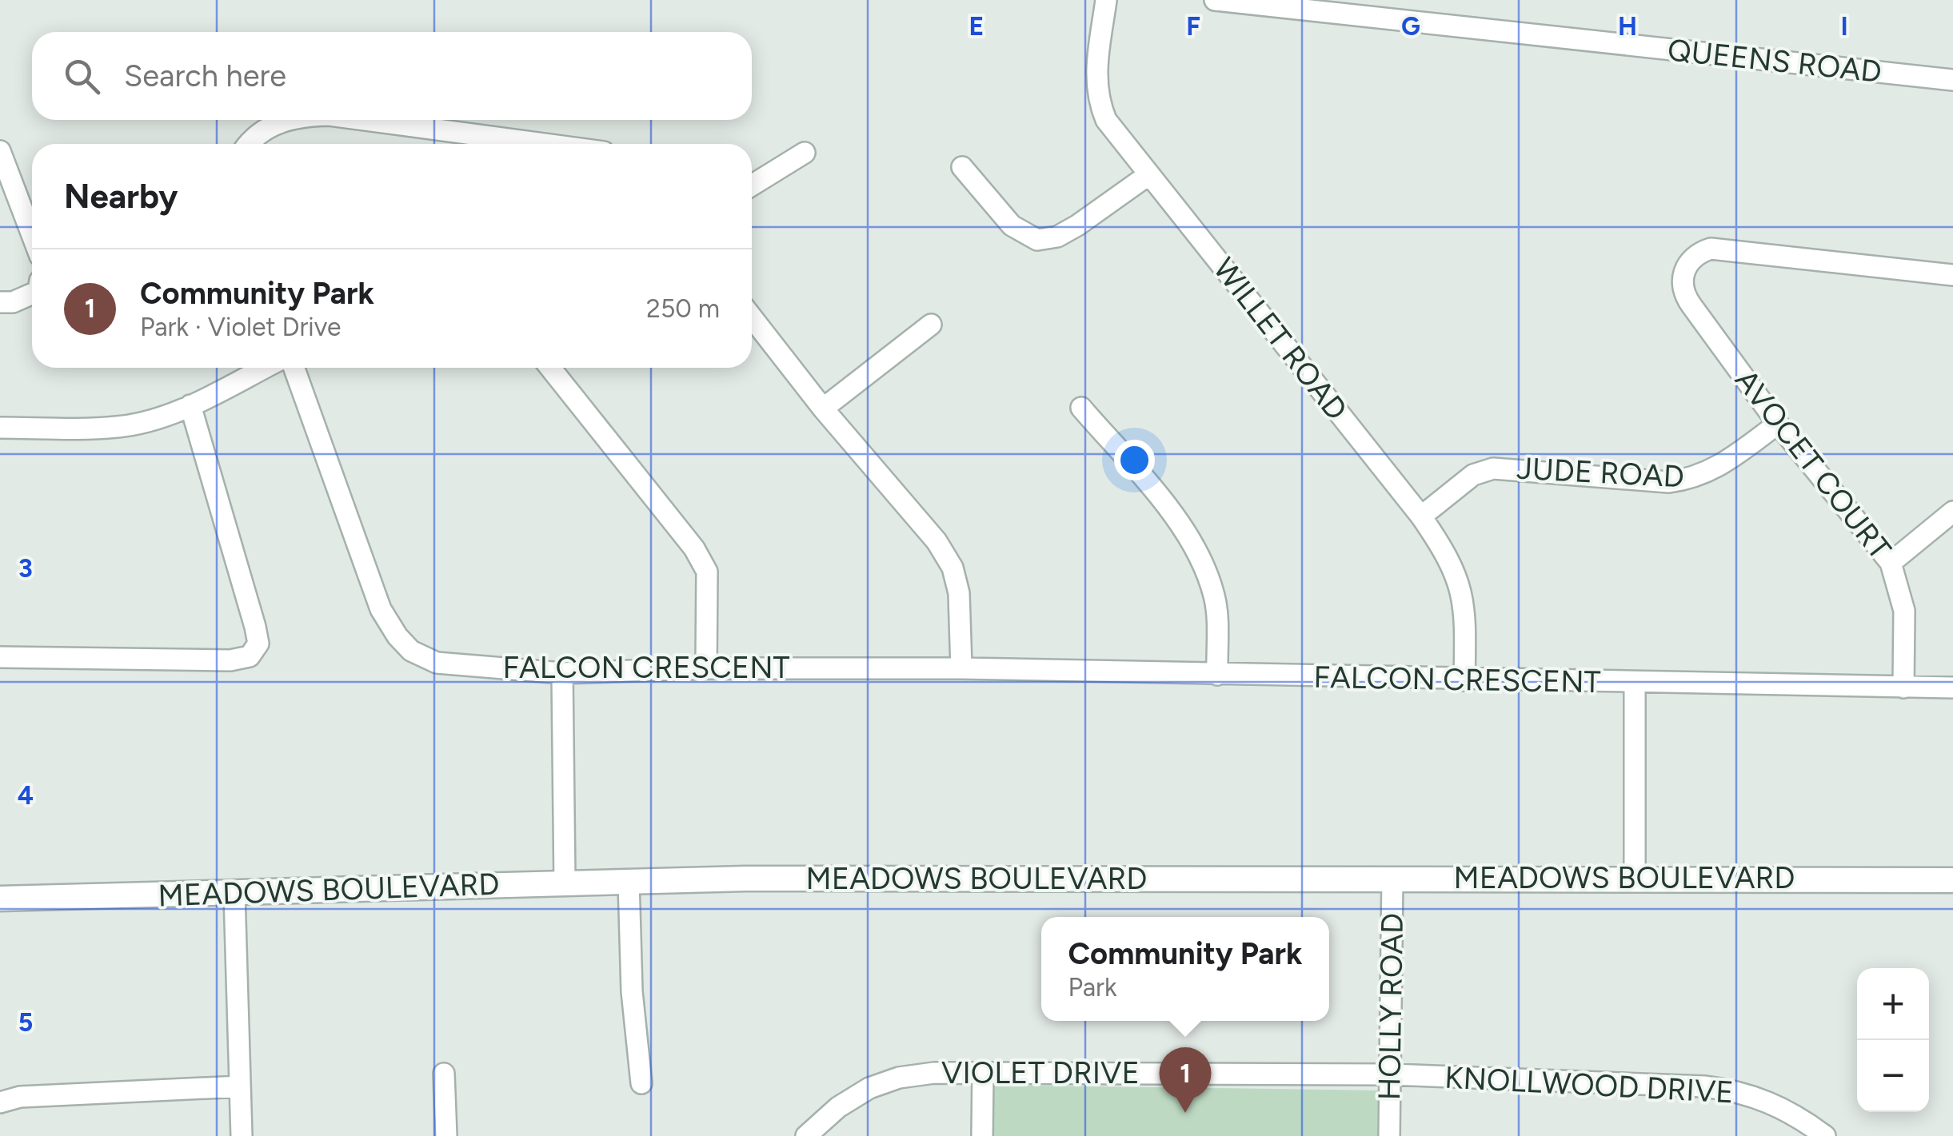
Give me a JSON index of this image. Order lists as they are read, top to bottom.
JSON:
{
  "streets": {
    "street": [
      "QUEENS ROAD",
      "WILLET ROAD",
      "AVOCET COURT",
      "JUDE ROAD",
      "FALCON CRESCENT",
      "MEADOWS BOULEVARD",
      "HOLLY ROAD",
      "VIOLET DRIVE",
      "KNOLLWOOD DRIVE"
    ]
  },
  "crossings": [
    ["WILLET ROAD", "JUDE ROAD"],
    ["WILLET ROAD", "FALCON CRESCENT"],
    ["AVOCET COURT", "JUDE ROAD"],
    ["AVOCET COURT", "FALCON CRESCENT"],
    ["MEADOWS BOULEVARD", "HOLLY ROAD"],
    ["HOLLY ROAD", "VIOLET DRIVE"],
    ["HOLLY ROAD", "KNOLLWOOD DRIVE"],
    ["VIOLET DRIVE", "KNOLLWOOD DRIVE"]
  ],
  "page": {
    "search": "Search here",
    "heading": "Nearby",
    "list": [
      {
        "mark": "1",
        "name": "Community Park",
        "note": "Park · Violet Drive",
        "value": "250 m"
      }
    ],
    "popup": ["Community Park", "Park"],
    "map_buttons": ["+", "−"],
    "pins": "1"
  },
  "grid": {
    "columns": [
      "E",
      "F",
      "G",
      "H",
      "I"
    ],
    "rows": ["3", "4", "5"]
  }
}
